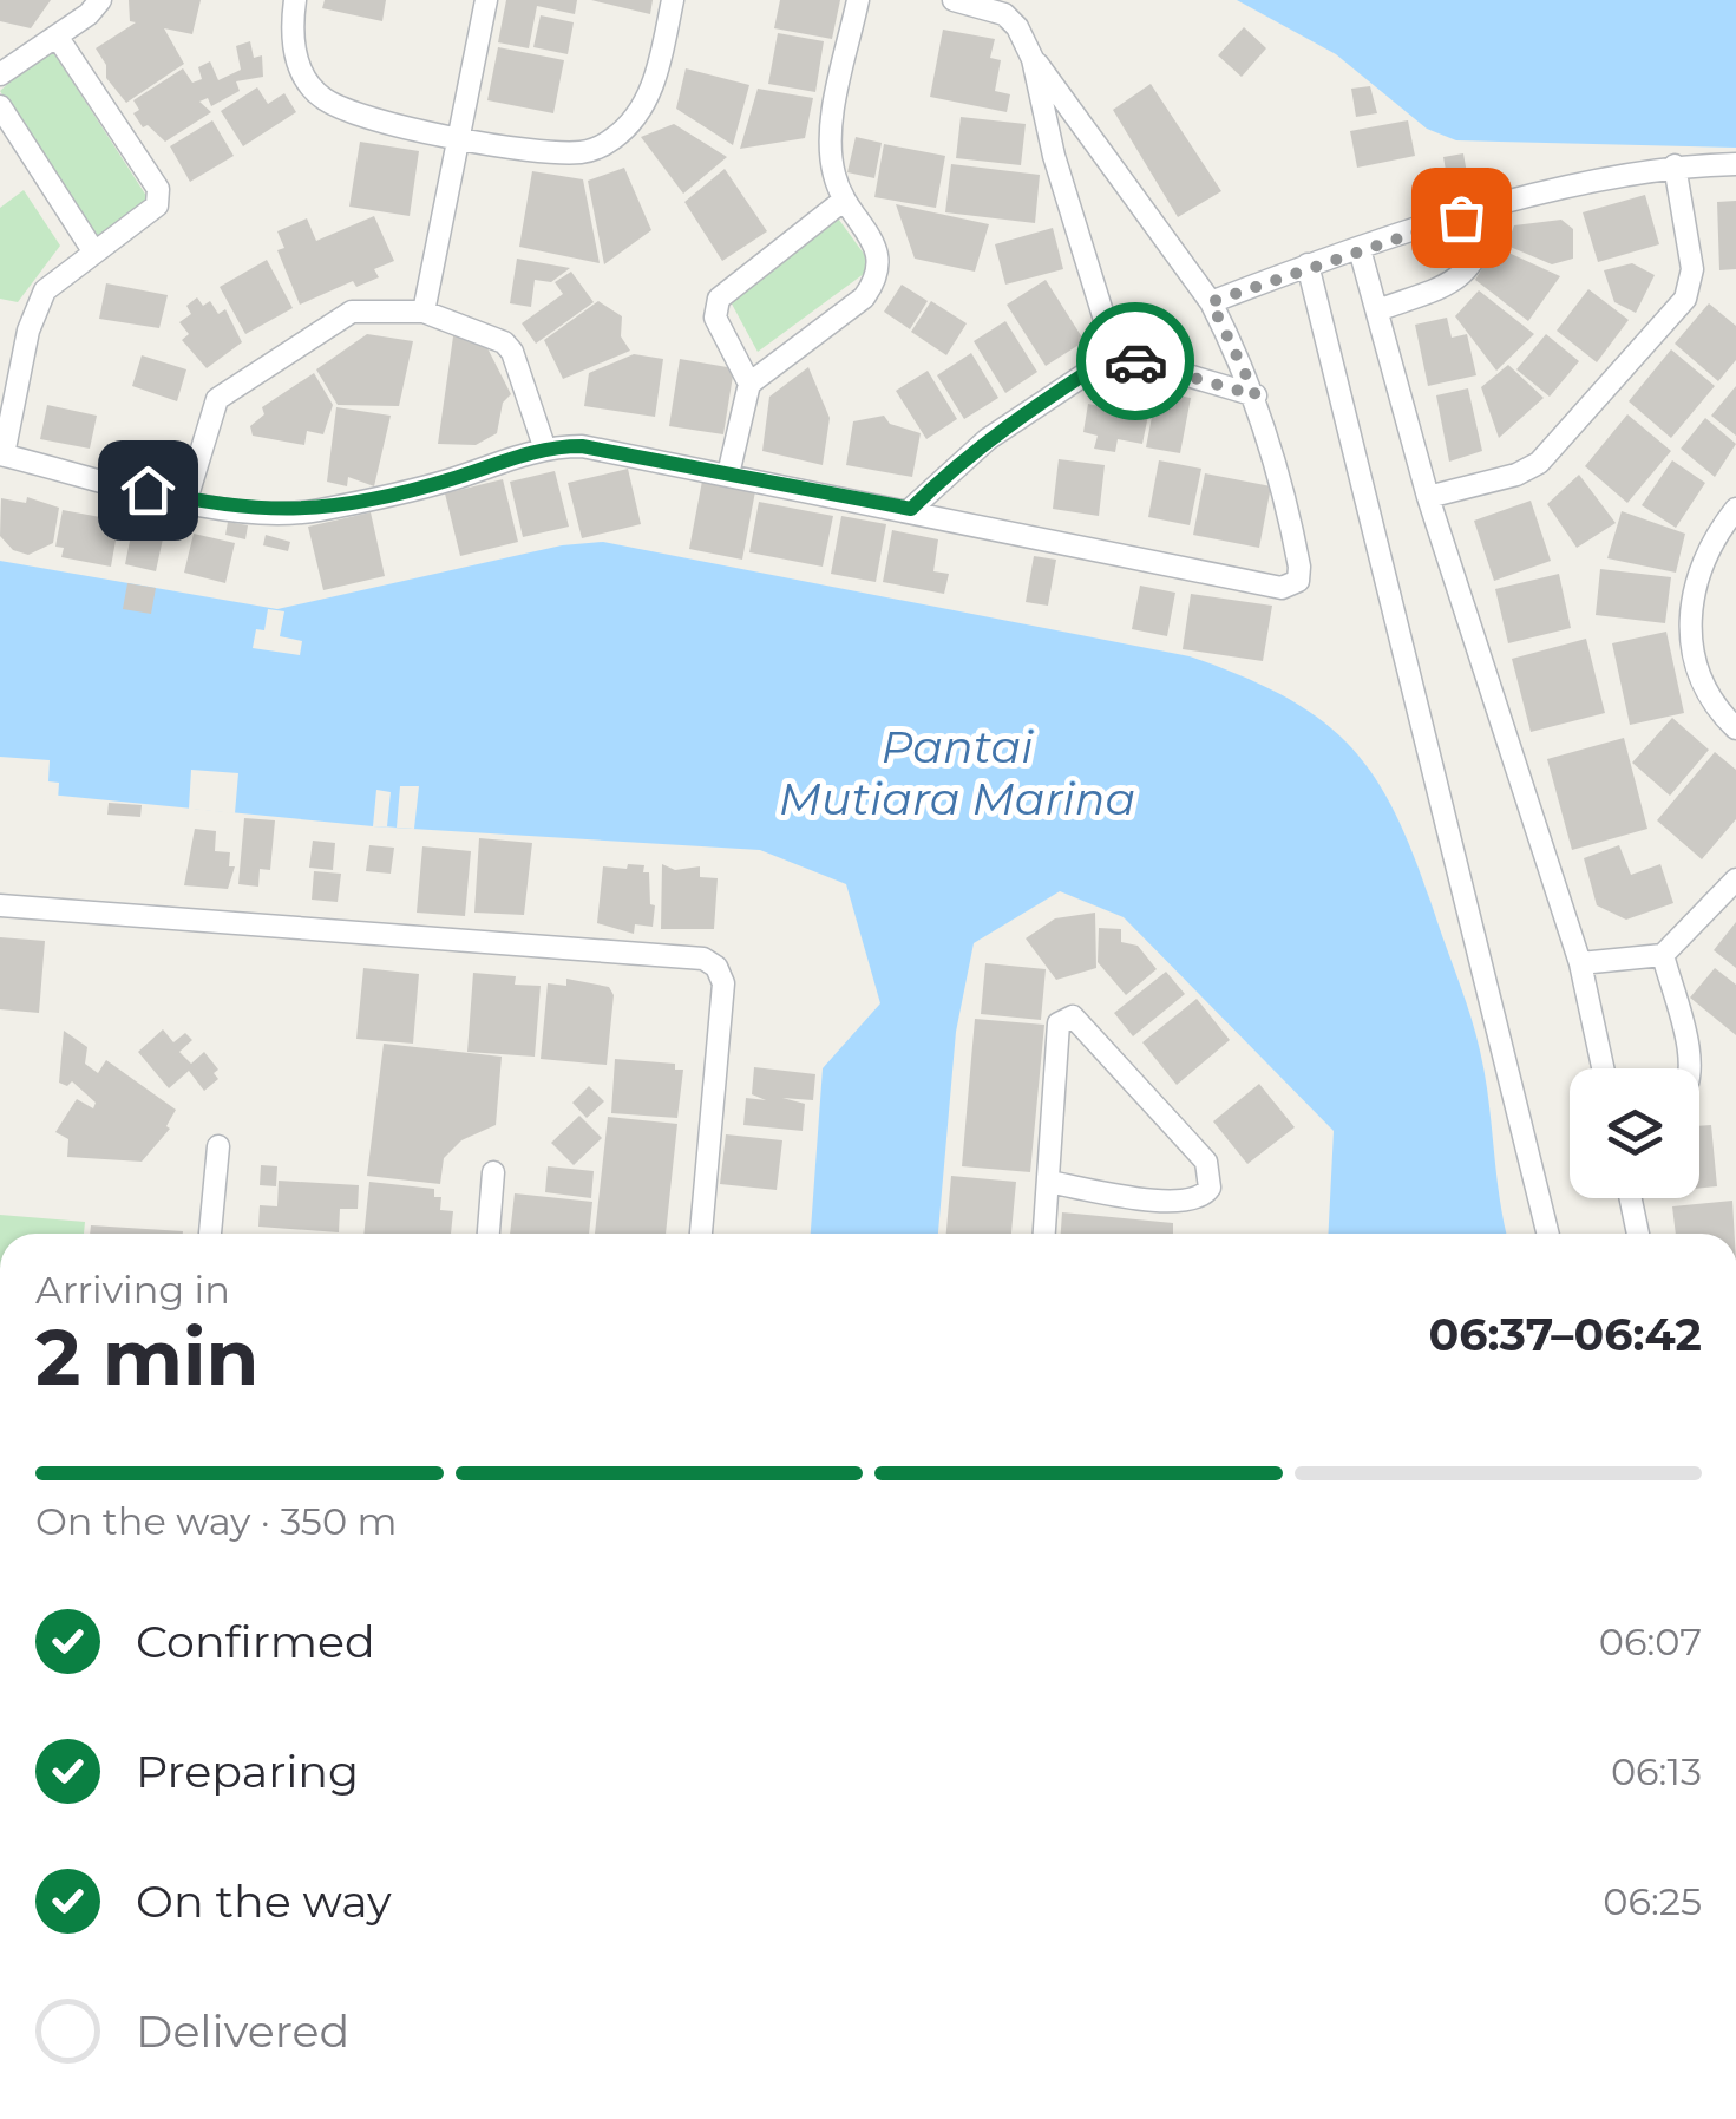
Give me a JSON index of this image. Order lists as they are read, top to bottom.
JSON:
{
  "water": ["Pantai Mutiara Marina"],
  "page": {
    "heading": ["2 min", "Arriving in", "06:37–06:42"],
    "bar": "On the way · 350 m",
    "list": [
      ["Confirmed", "06:07"],
      ["Preparing", "06:13"],
      ["On the way", "06:25"],
      "Delivered"
    ]
  }
}
